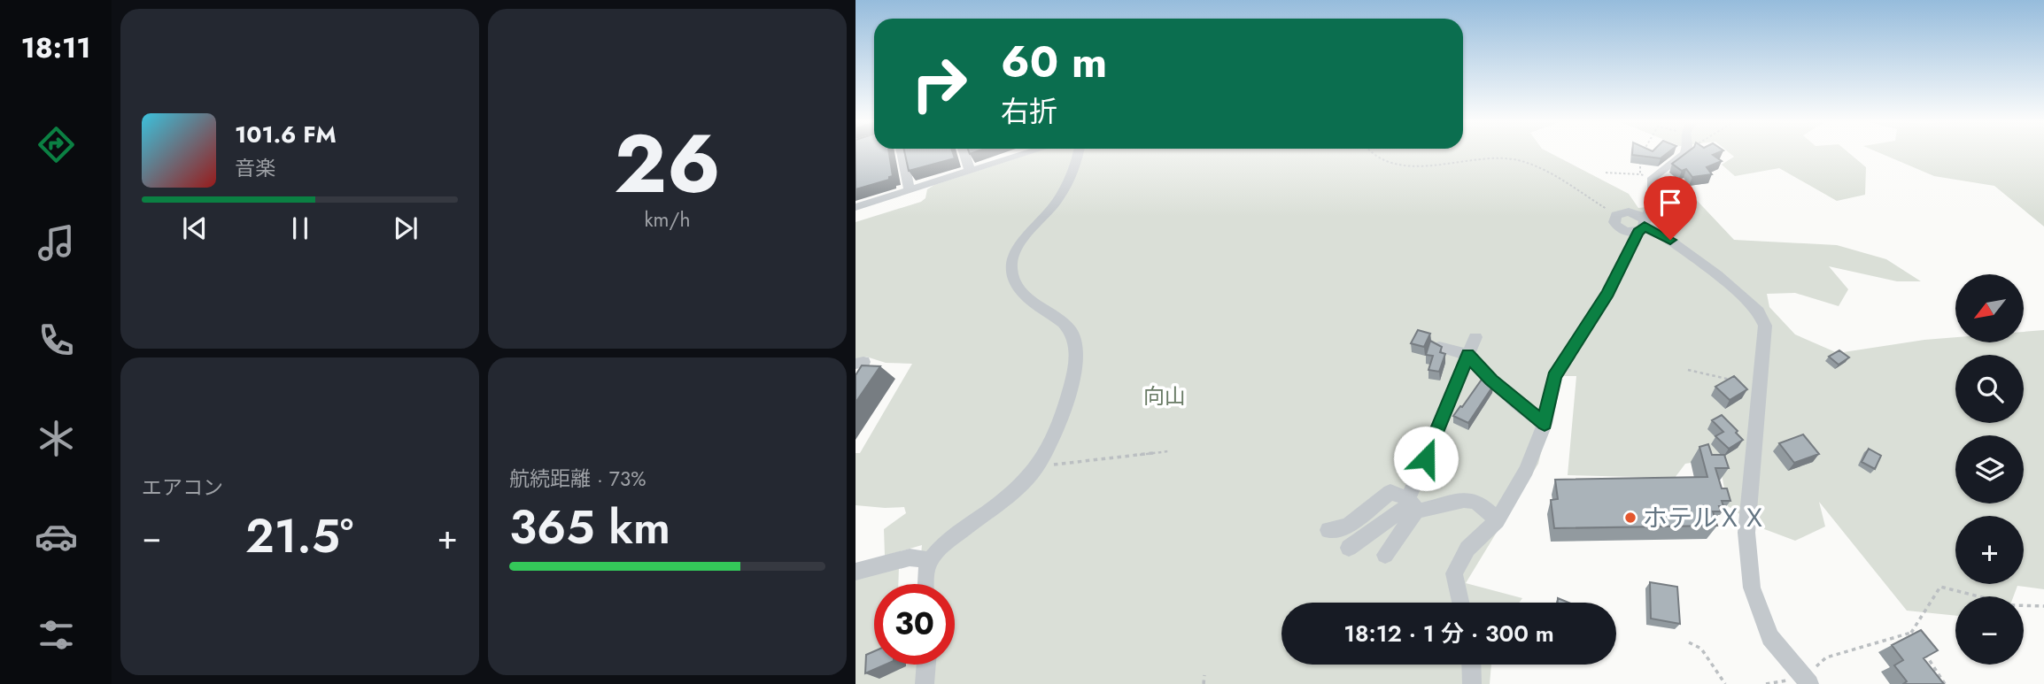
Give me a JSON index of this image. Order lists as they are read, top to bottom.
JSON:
{
  "parks": ["向山"],
  "places": ["ホテルＸＸ"],
  "north": "bottom left",
  "page": {
    "tabs": "18:11",
    "tile": [
      ["26", "km/h"],
      "エアコン",
      ["航続距離 · 73%", "365 km"]
    ],
    "turn": ["60 m", "右折"],
    "song": ["101.6 FM", "音楽"],
    "map_buttons": ["+", "−"],
    "heat": ["−", "21.5°", "+"],
    "limit": "30",
    "trip": "18:12 · 1 分 · 300 m"
  }
}
